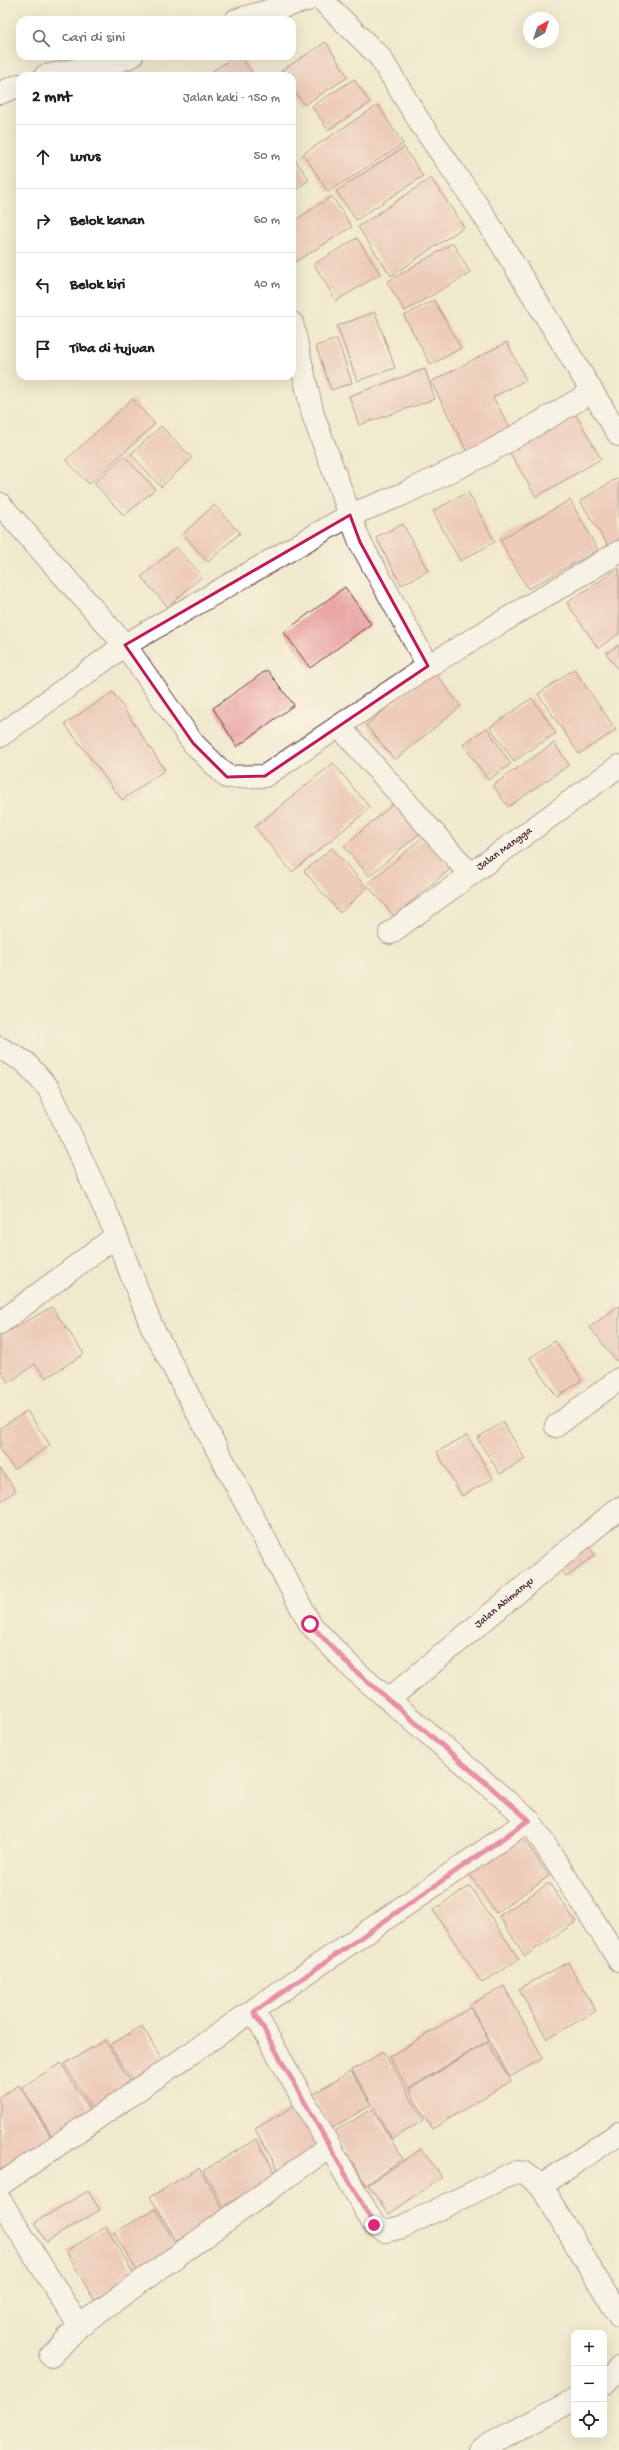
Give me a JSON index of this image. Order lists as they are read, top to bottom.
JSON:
{
  "streets": {
    "street": ["Jalan Mangga", "Jalan Abimanyu"]
  },
  "north": "top right",
  "page": {
    "search": "Cari di sini",
    "heading": ["2 mnt", "Jalan kaki · 150 m"],
    "list": [
      ["Lurus", "50 m"],
      ["Belok kanan", "60 m"],
      ["Belok kiri", "40 m"],
      "Tiba di tujuan"
    ],
    "map_buttons": ["+", "−"]
  }
}
